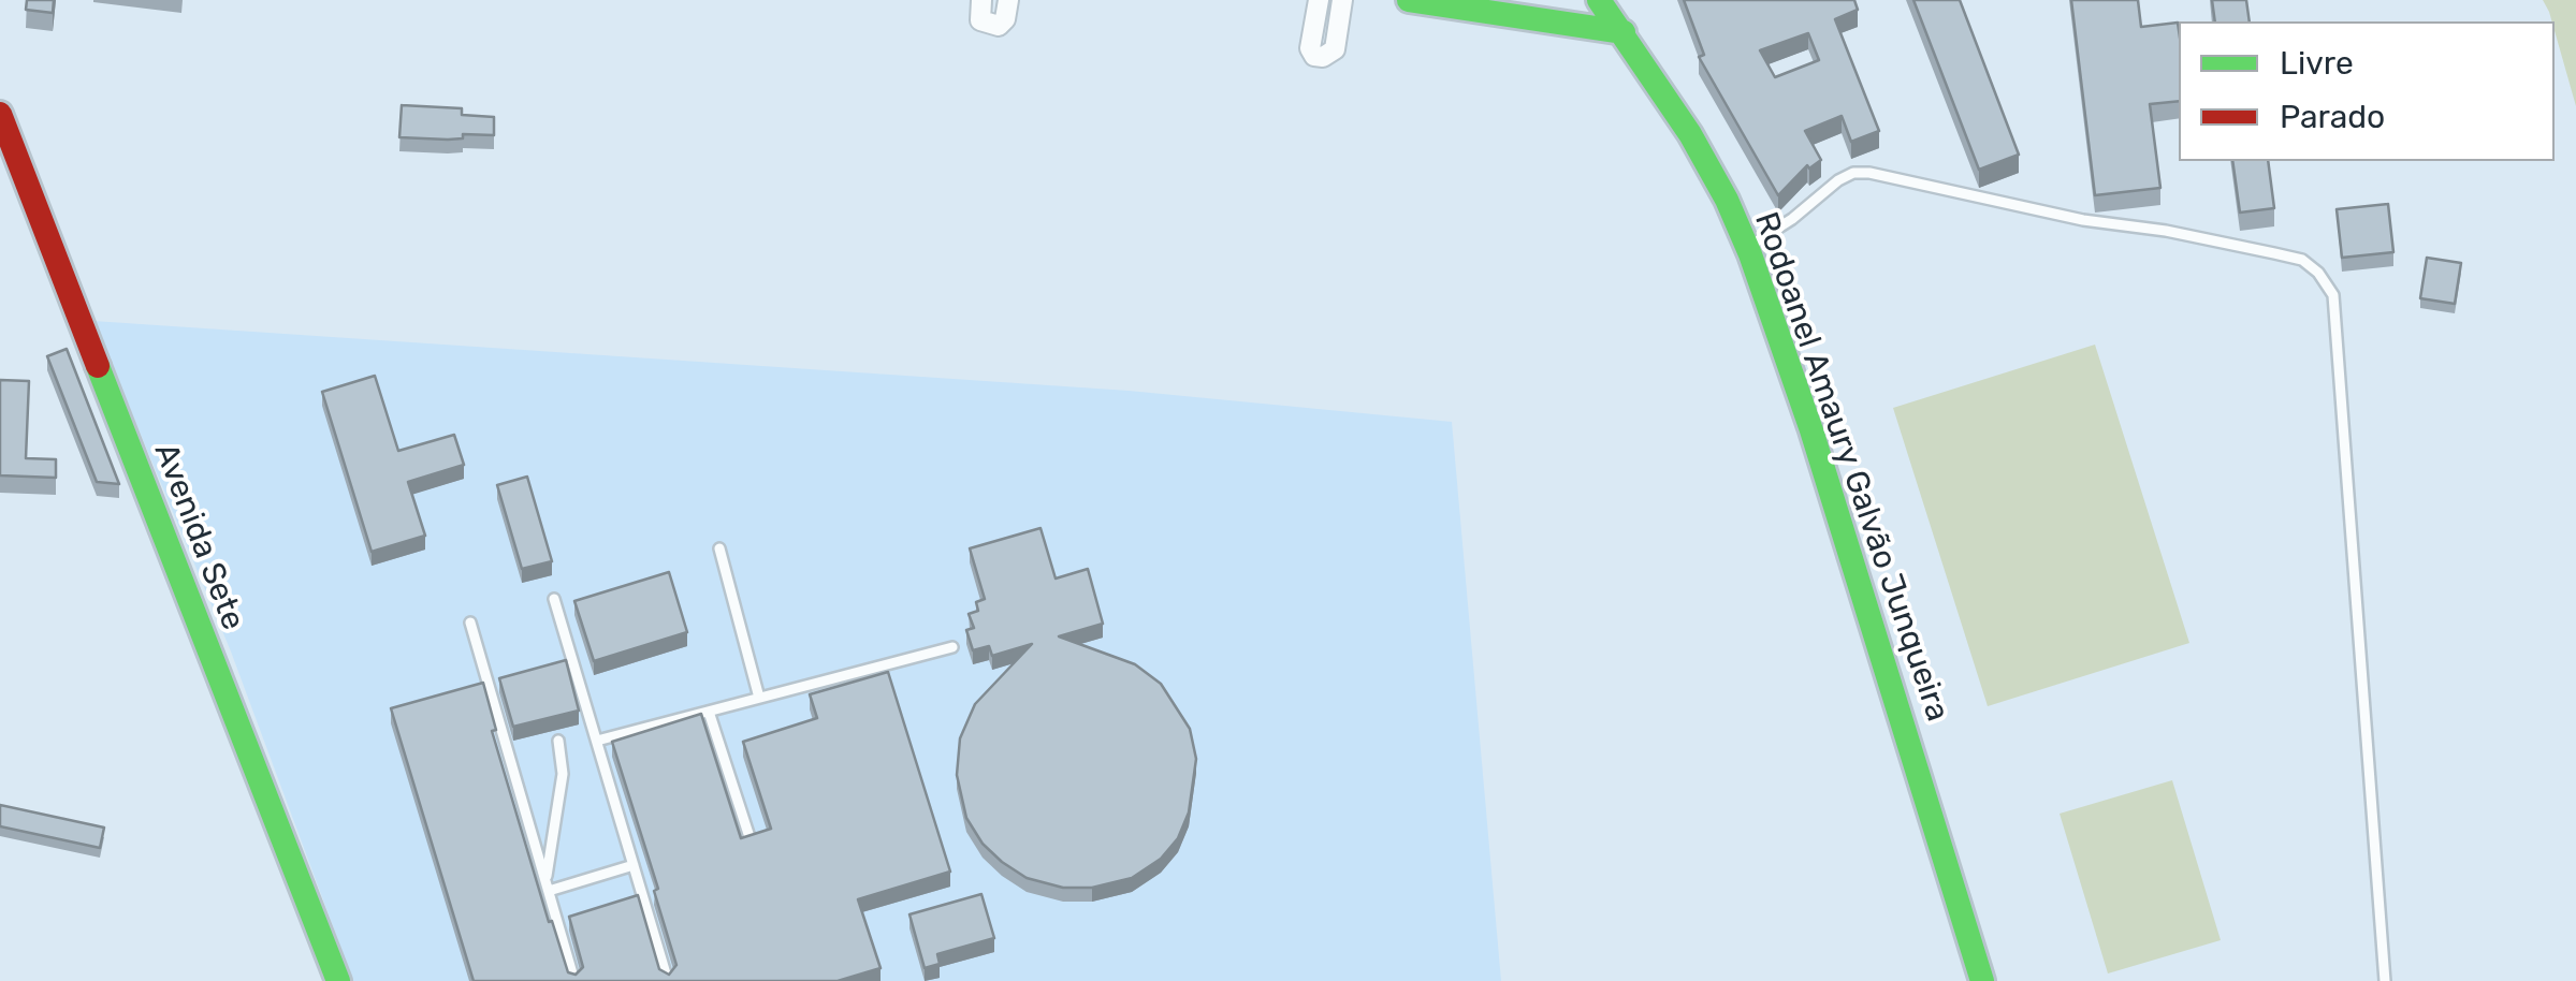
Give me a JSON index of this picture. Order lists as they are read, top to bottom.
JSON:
{
  "streets": {
    "street": ["Rodoanel Amaury Galvão Junqueira", "Avenida Sete"]
  },
  "legend": ["Livre", "Parado"]
}
